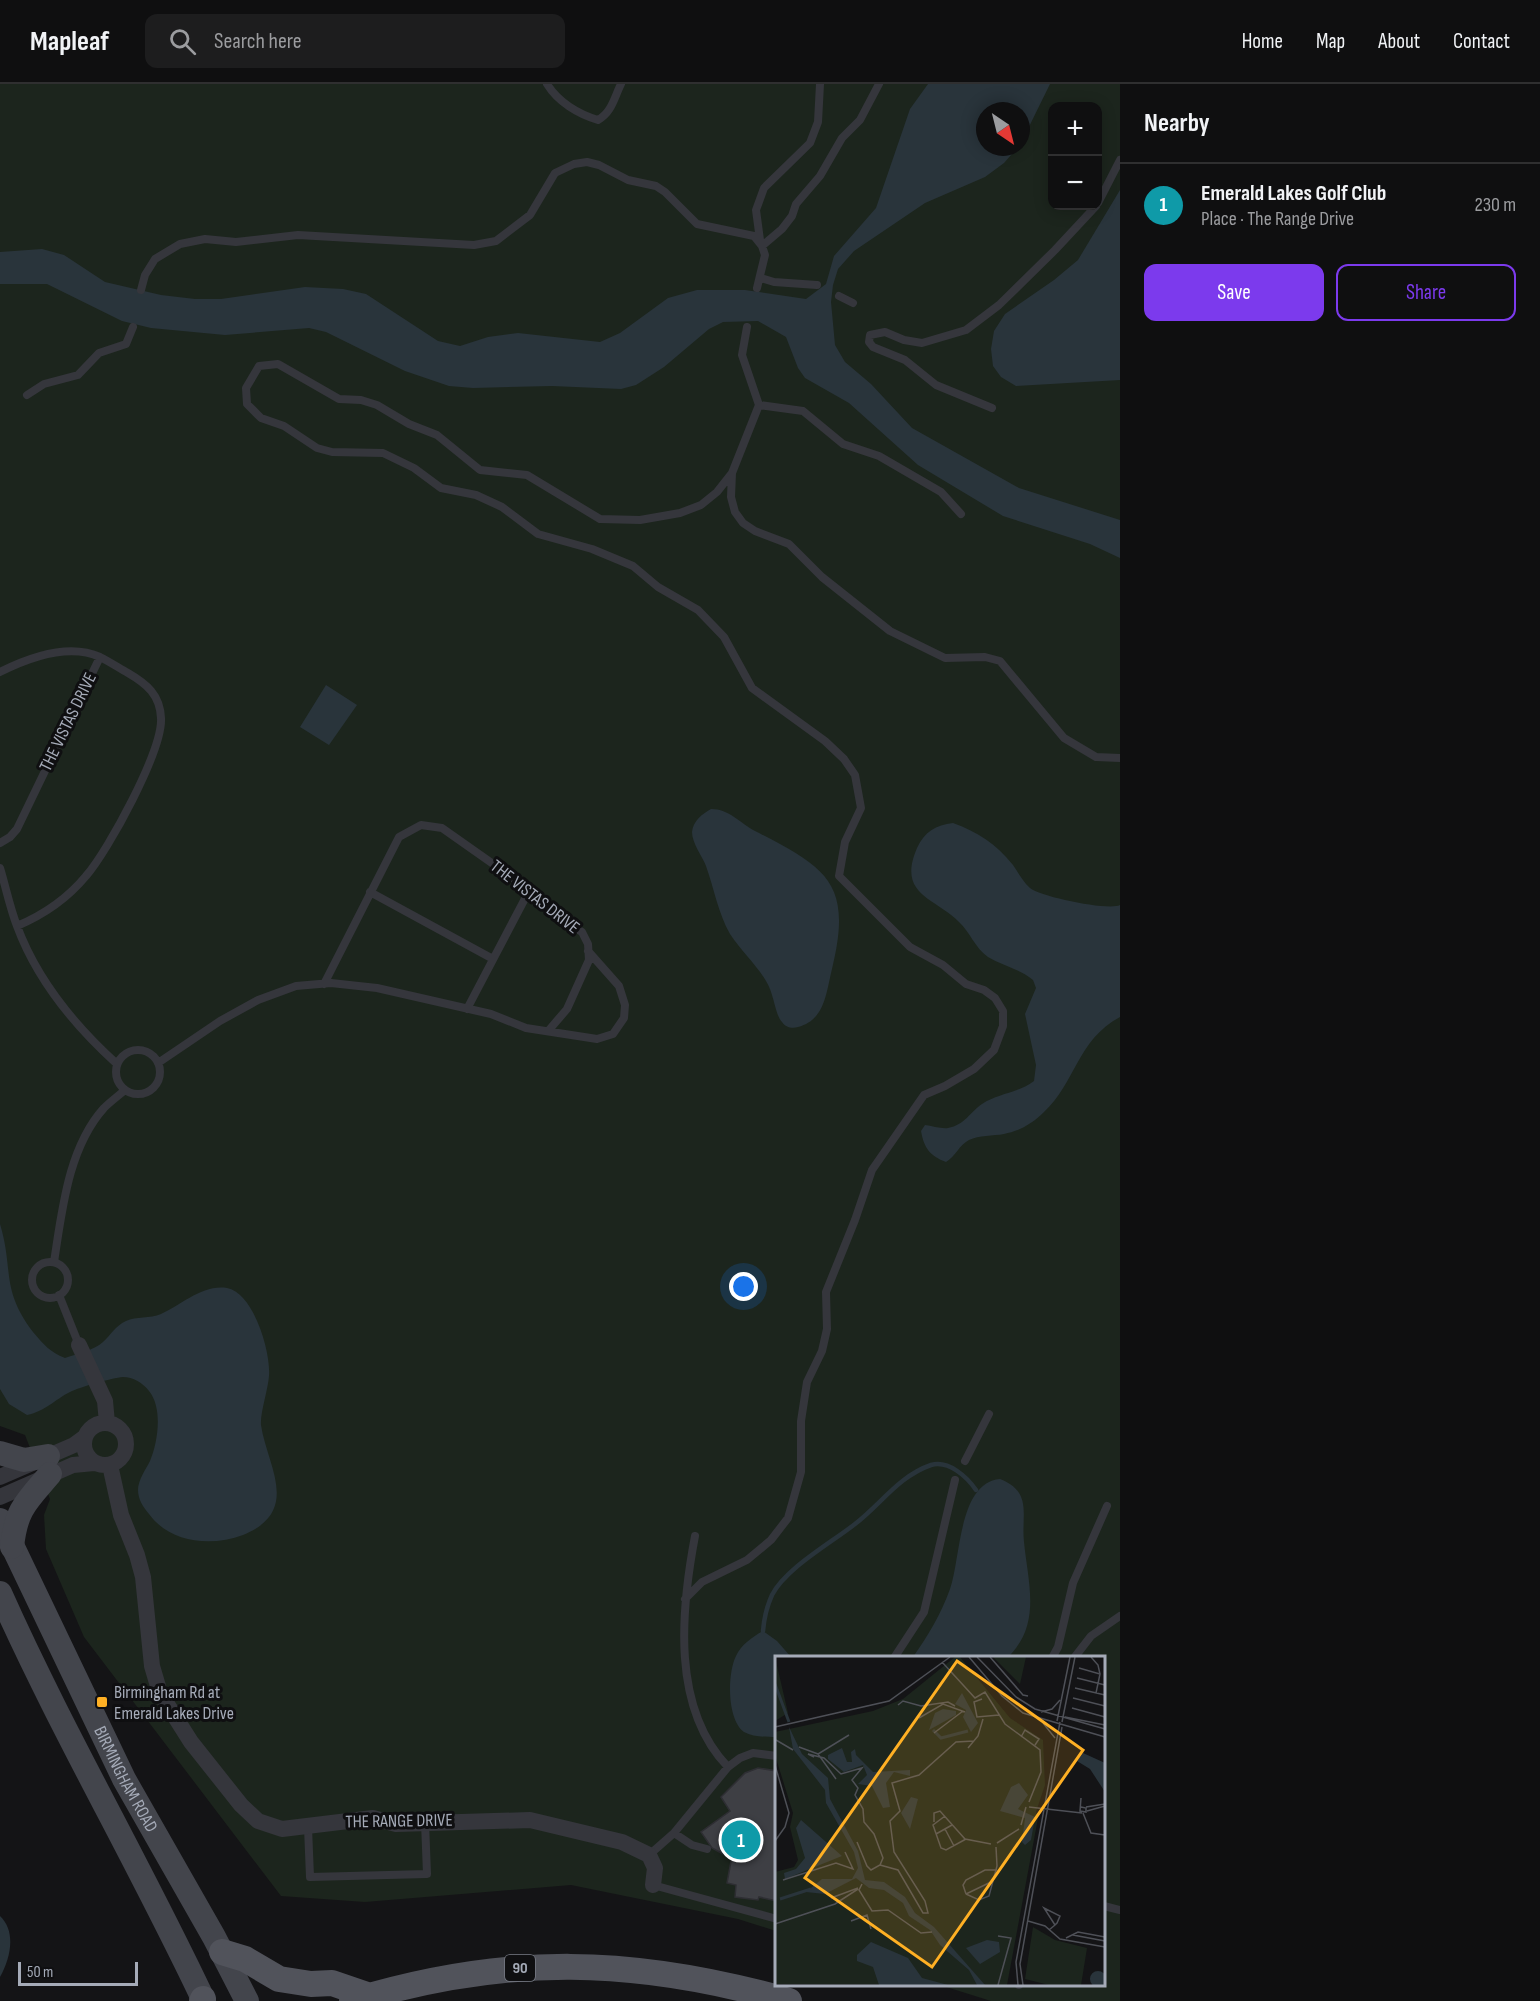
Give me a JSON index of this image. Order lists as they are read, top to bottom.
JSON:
{
  "streets": {
    "main road": ["90"],
    "street": ["BIRMINGHAM ROAD", "THE RANGE DRIVE"],
    "lane": ["THE VISTAS DRIVE"]
  },
  "places": {
    "transit": ["Birmingham Rd at Emerald Lakes Drive"]
  },
  "scale_bar": "50 m",
  "north": "bottom right",
  "page": {
    "header": "Mapleaf",
    "search": "Search here",
    "nav": [
      "Home",
      "Map",
      "About",
      "Contact"
    ],
    "heading": "Nearby",
    "map_buttons": ["+", "−"],
    "list": [
      {
        "mark": "1",
        "name": "Emerald Lakes Golf Club",
        "note": "Place · The Range Drive",
        "value": "230 m"
      }
    ],
    "buttons": ["Save", "Share"],
    "pins": "1",
    "scale": "50 m"
  }
}
